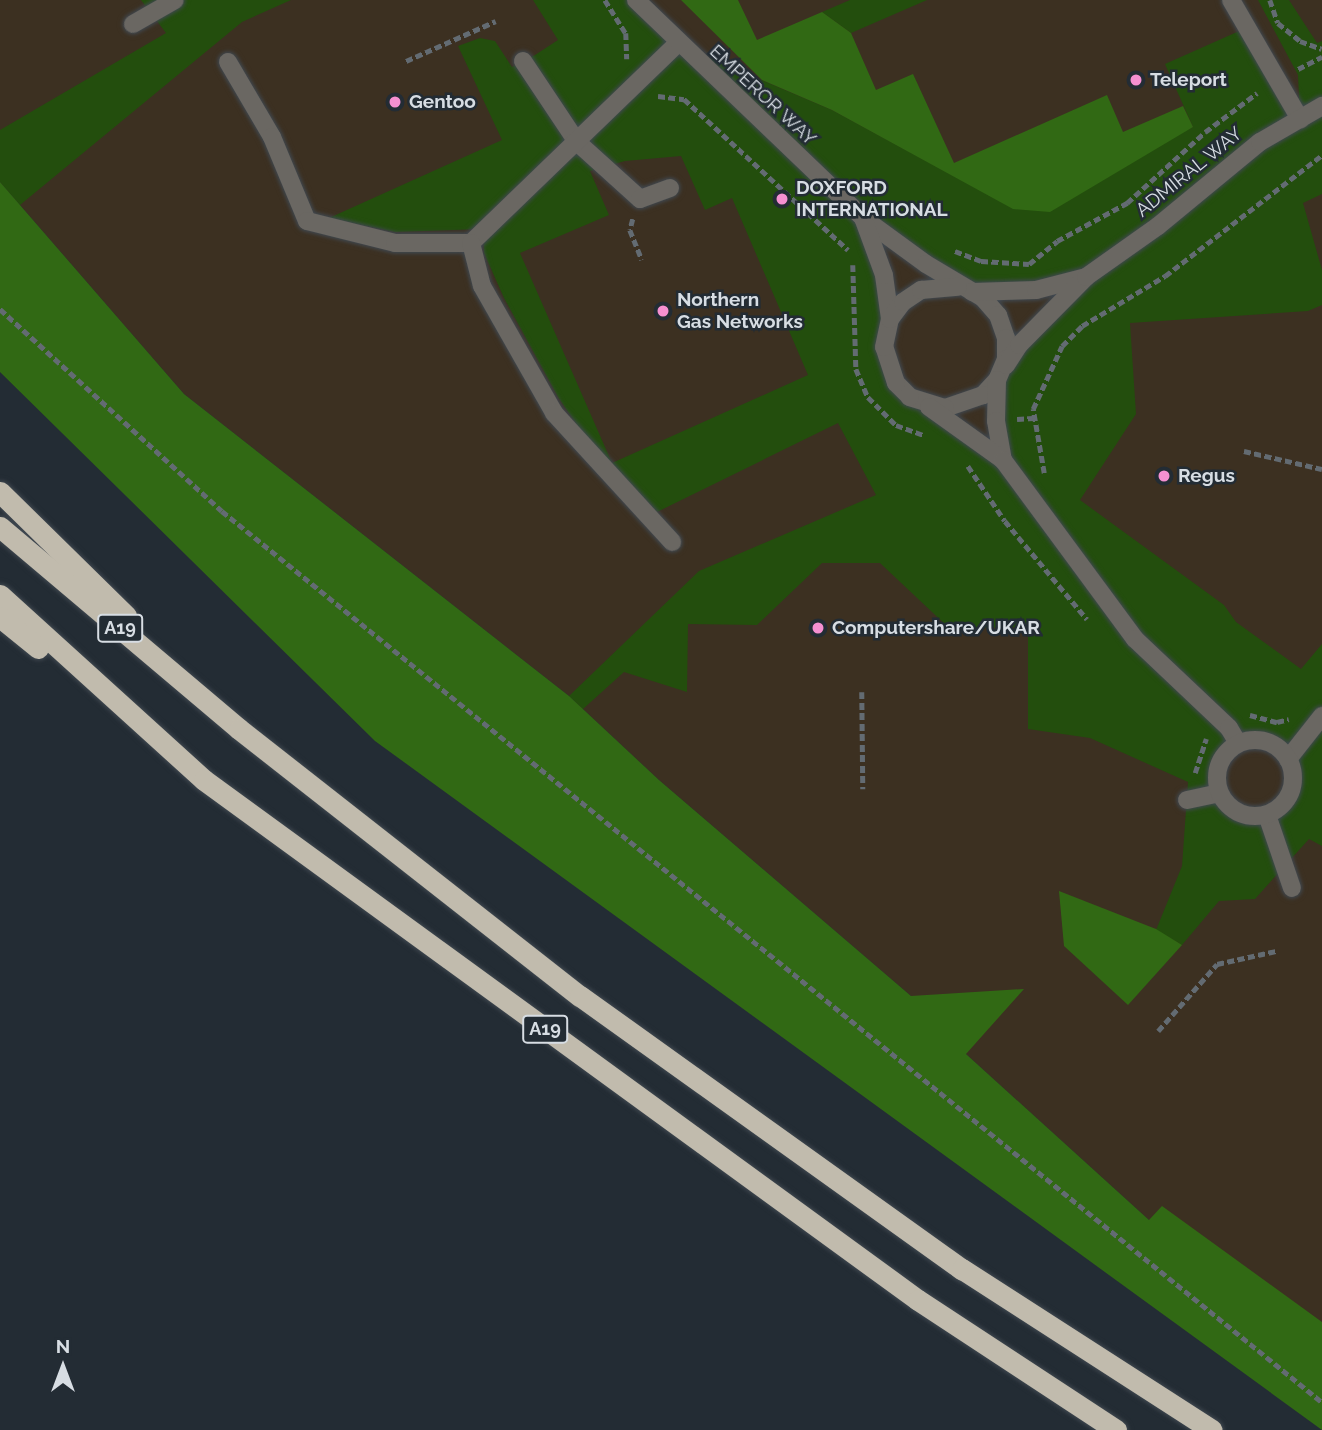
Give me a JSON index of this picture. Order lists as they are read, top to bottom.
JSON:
{
  "streets": {
    "highway": ["A19"],
    "street": ["EMPEROR WAY", "ADMIRAL WAY"]
  },
  "crossings": [
    ["EMPEROR WAY", "ADMIRAL WAY"]
  ],
  "places": [
    "Teleport",
    "Gentoo",
    "DOXFORD INTERNATIONAL",
    "Northern Gas Networks",
    "Regus",
    "Computershare/UKAR"
  ],
  "north": "top"
}
